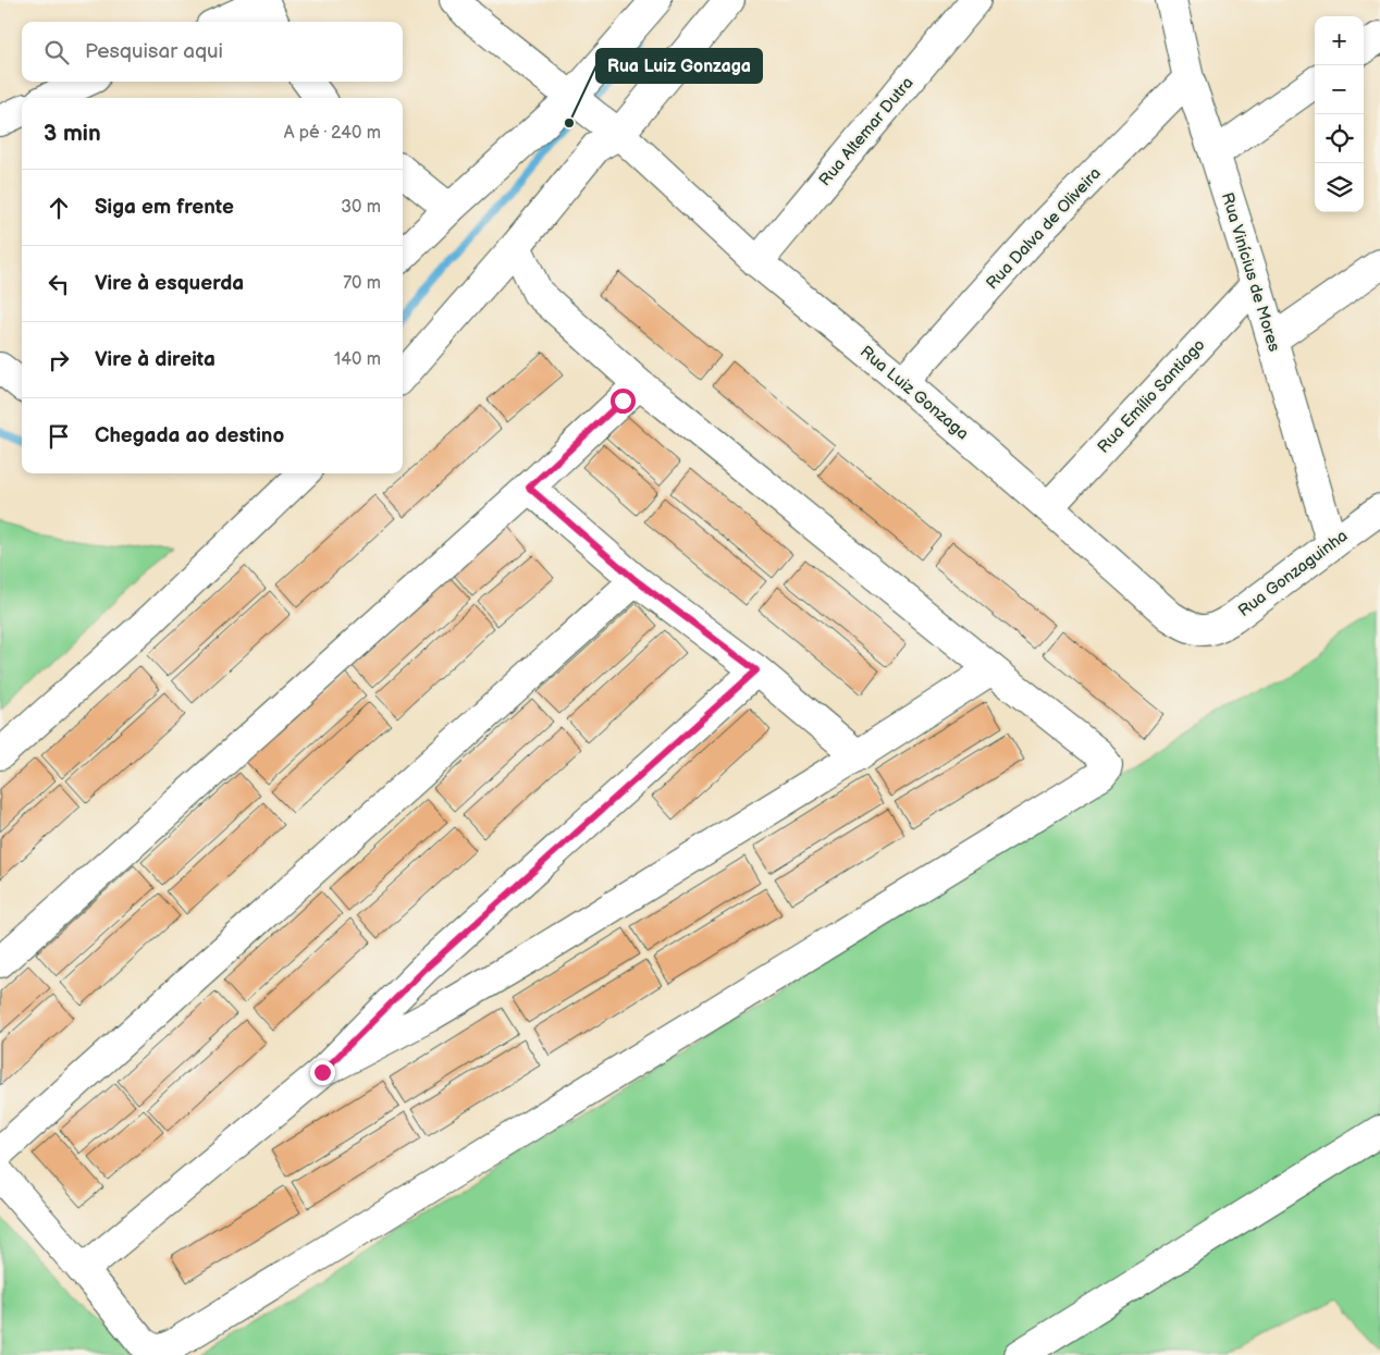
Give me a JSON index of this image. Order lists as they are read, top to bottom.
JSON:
{
  "streets": {
    "street": [
      "Rua Altemar Dutra",
      "Rua Dalva de Oliveira",
      "Rua Vinícius de Mores",
      "Rua Luiz Gonzaga",
      "Rua Emílio Santiago",
      "Rua Gonzaguinha"
    ]
  },
  "crossings": [
    ["Rua Altemar Dutra", "Rua Luiz Gonzaga"],
    ["Rua Dalva de Oliveira", "Rua Vinícius de Mores"],
    ["Rua Dalva de Oliveira", "Rua Luiz Gonzaga"],
    ["Rua Vinícius de Mores", "Rua Emílio Santiago"],
    ["Rua Vinícius de Mores", "Rua Gonzaguinha"],
    ["Rua Luiz Gonzaga", "Rua Emílio Santiago"],
    ["Rua Luiz Gonzaga", "Rua Gonzaguinha"]
  ],
  "places": ["Rua Luiz Gonzaga"],
  "page": {
    "map_buttons": ["+", "−"],
    "search": "Pesquisar aqui",
    "heading": ["3 min", "A pé · 240 m"],
    "list": [
      ["Siga em frente", "30 m"],
      ["Vire à esquerda", "70 m"],
      ["Vire à direita", "140 m"],
      "Chegada ao destino"
    ]
  }
}
